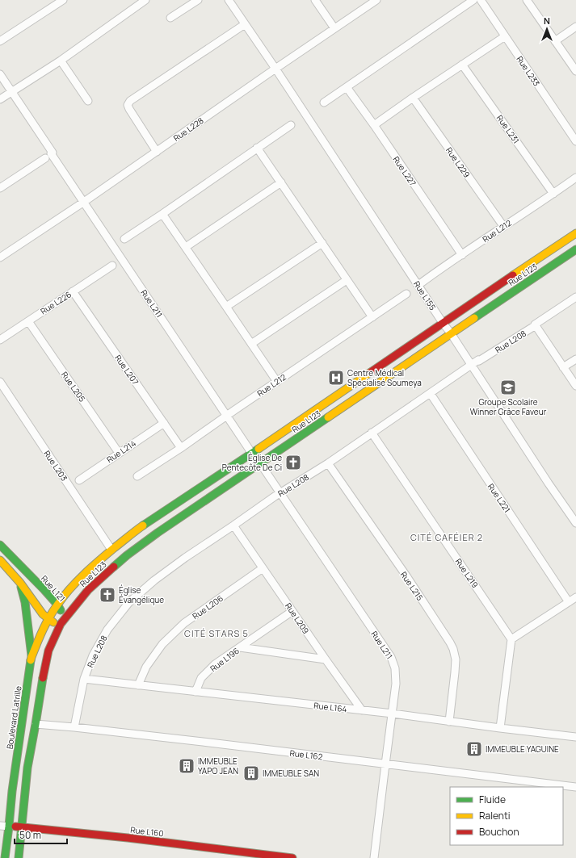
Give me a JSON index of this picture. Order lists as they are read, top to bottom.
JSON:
{
  "streets": {
    "main road": [
      "Rue L123",
      "Rue L121",
      "Boulevard Latrille",
      "Rue L160"
    ],
    "street": [
      "Rue L233",
      "Rue L228",
      "Rue L231",
      "Rue L229",
      "Rue L227",
      "Rue L212",
      "Rue L155",
      "Rue L226",
      "Rue L211",
      "Rue L208",
      "Rue L207",
      "Rue L205",
      "Rue L214",
      "Rue L203",
      "Rue L221",
      "Rue L219",
      "Rue L215",
      "Rue L206",
      "Rue L209",
      "Rue L196",
      "Rue L164",
      "Rue L162"
    ]
  },
  "crossings": [
    ["Rue L228", "Rue L155"],
    ["Rue L228", "Rue L211"],
    ["Rue L231", "Rue L212"],
    ["Rue L229", "Rue L212"],
    ["Rue L227", "Rue L212"],
    ["Rue L212", "Rue L155"],
    ["Rue L212", "Rue L211"],
    ["Rue L212", "Rue L207"],
    ["Rue L123", "Rue L155"],
    ["Rue L123", "Rue L211"],
    ["Rue L123", "Rue L203"],
    ["Rue L123", "Rue L121"],
    ["Rue L123", "Boulevard Latrille"],
    ["Rue L155", "Rue L208"],
    ["Rue L226", "Rue L207"],
    ["Rue L226", "Rue L205"],
    ["Rue L211", "Rue L208"],
    ["Rue L211", "Rue L164"],
    ["Rue L211", "Rue L162"],
    ["Rue L208", "Rue L221"],
    ["Rue L208", "Rue L219"],
    ["Rue L208", "Rue L215"],
    ["Rue L208", "Rue L209"],
    ["Rue L208", "Rue L164"],
    ["Rue L208", "Rue L162"],
    ["Rue L207", "Rue L214"],
    ["Rue L205", "Rue L214"],
    ["Rue L215", "Rue L164"],
    ["Rue L121", "Boulevard Latrille"],
    ["Rue L206", "Rue L209"],
    ["Rue L206", "Rue L164"],
    ["Rue L209", "Rue L196"],
    ["Rue L209", "Rue L164"],
    ["Rue L196", "Rue L164"],
    ["Boulevard Latrille", "Rue L160"]
  ],
  "districts": ["CITÉ CAFÉIER 2", "CITÉ STARS 5"],
  "places": {
    "hospital": ["Centre Médical Spécialisé Soumeya"],
    "school or university": ["Groupe Scolaire Winner Grâce Faveur"],
    "church": ["Église De Pentecôte De Ci", "Église Évangélique"],
    "building": ["IMMEUBLE YAGUINE", "IMMEUBLE YAPO JEAN", "IMMEUBLE SAN"]
  },
  "legend": ["Fluide", "Ralenti", "Bouchon"],
  "scale_bar": "50 m",
  "north": "top"
}
